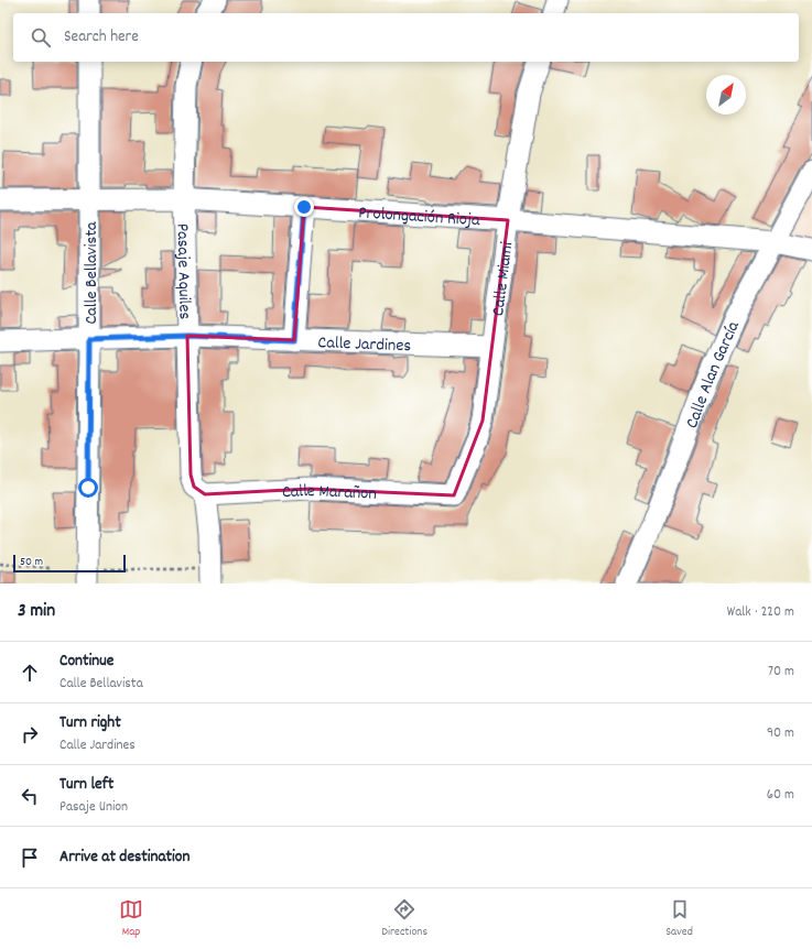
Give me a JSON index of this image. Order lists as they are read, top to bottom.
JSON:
{
  "streets": {
    "street": [
      "Prolongación Rioja",
      "Pasaje Aquiles",
      "Calle Bellavista",
      "Calle Miami",
      "Calle Jardines",
      "Calle Alan García",
      "Calle Marañon"
    ]
  },
  "crossings": [
    ["Prolongación Rioja", "Pasaje Aquiles"],
    ["Prolongación Rioja", "Calle Bellavista"],
    ["Prolongación Rioja", "Calle Miami"],
    ["Prolongación Rioja", "Calle Alan García"],
    ["Pasaje Aquiles", "Calle Jardines"],
    ["Pasaje Aquiles", "Calle Marañon"],
    ["Calle Bellavista", "Calle Jardines"],
    ["Calle Miami", "Calle Jardines"],
    ["Calle Miami", "Calle Marañon"]
  ],
  "scale_bar": "50 m",
  "north": "top right",
  "page": {
    "search": "Search here",
    "scale": "50 m",
    "heading": ["3 min", "Walk · 220 m"],
    "list": [
      ["Continue", "Calle Bellavista", "70 m"],
      ["Turn right", "Calle Jardines", "90 m"],
      ["Turn left", "Pasaje Union", "60 m"],
      "Arrive at destination"
    ],
    "nav": ["Map", "Directions", "Saved"]
  }
}
